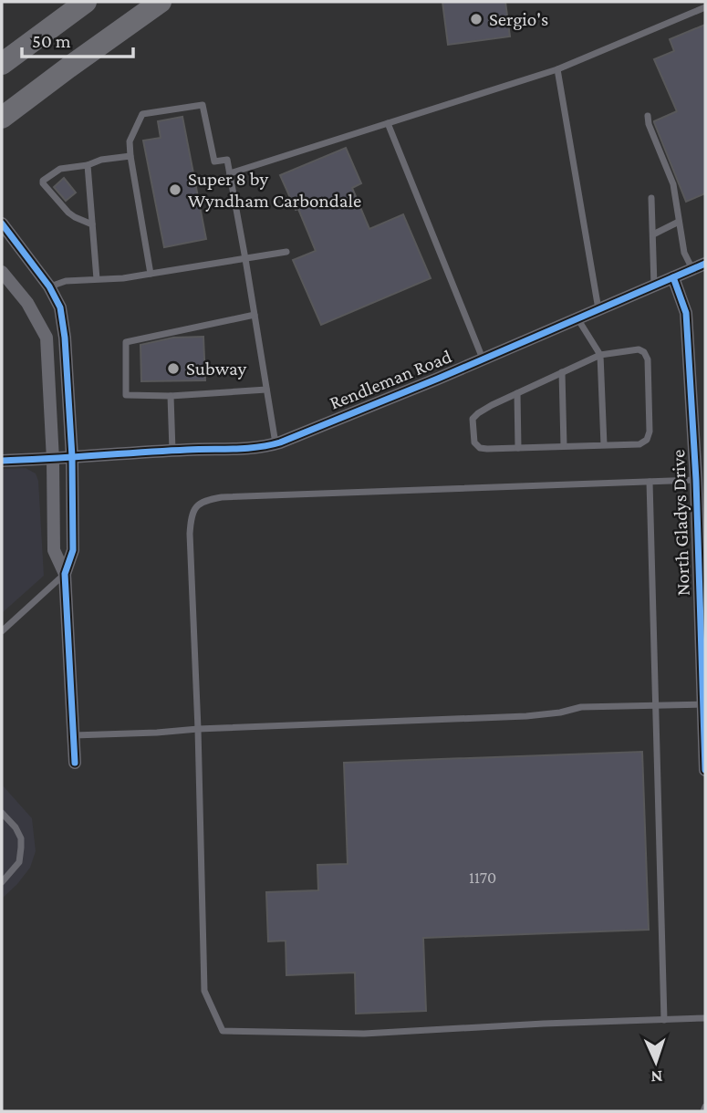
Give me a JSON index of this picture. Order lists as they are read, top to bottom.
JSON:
{
  "streets": {
    "street": ["Rendleman Road", "North Gladys Drive"]
  },
  "crossings": [
    ["Rendleman Road", "North Gladys Drive"]
  ],
  "places": ["Sergio's", "Super 8 by Wyndham Carbondale", "Subway"],
  "house_numbers": ["1170"],
  "scale_bar": "50 m",
  "north": "bottom"
}
